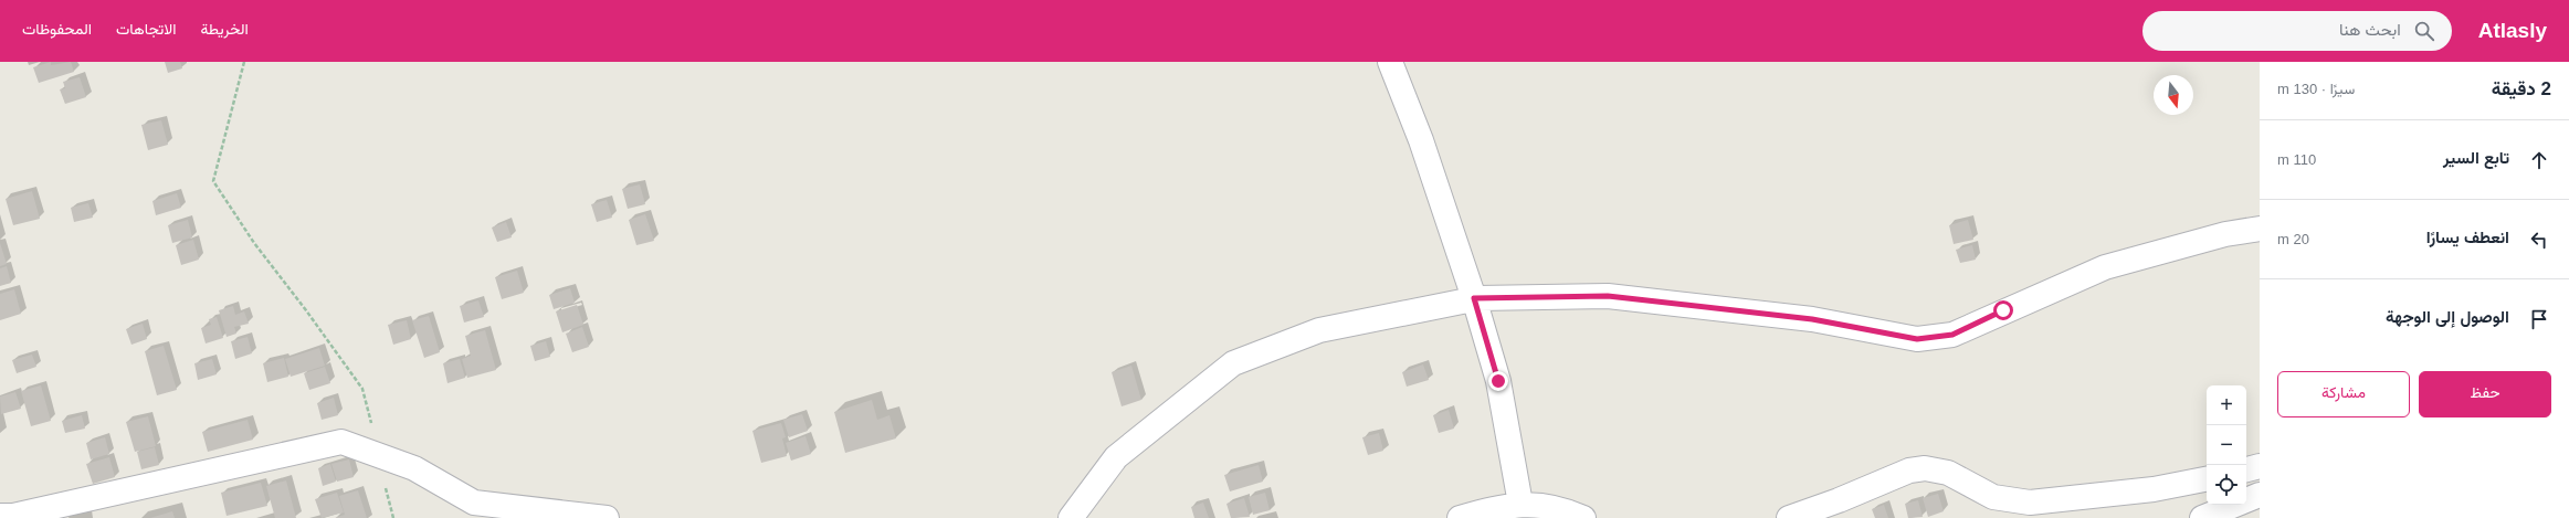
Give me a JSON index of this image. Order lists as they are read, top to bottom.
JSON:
{
  "north": "bottom",
  "page": {
    "header": "Atlasly",
    "search": "ابحث هنا",
    "nav": ["الخريطة", "الاتجاهات", "المحفوظات"],
    "heading": ["2 دقيقة", "سيرًا · 130 m"],
    "list": [
      ["تابع السير", "110 m"],
      ["انعطف يسارًا", "20 m"],
      "الوصول إلى الوجهة"
    ],
    "buttons": ["حفظ", "مشاركة"],
    "map_buttons": ["+", "−"]
  }
}
